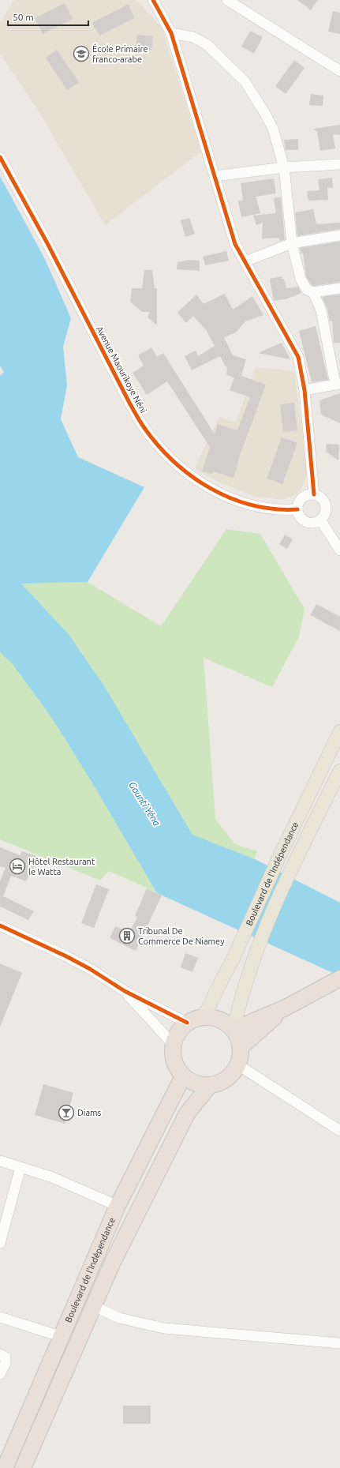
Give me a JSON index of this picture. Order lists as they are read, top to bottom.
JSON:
{
  "streets": {
    "highway": ["Boulevard de l'Indépendance"],
    "street": ["Avenue Maourikoye Néni"]
  },
  "water": ["Gounti Yéna"],
  "places": {
    "school or university": ["École Primaire franco-arabe"],
    "hotel": ["Hôtel Restaurant le Watta"],
    "building": ["Tribunal De Commerce De Niamey"],
    "bar": ["Diams"]
  },
  "scale_bar": "50 m"
}
